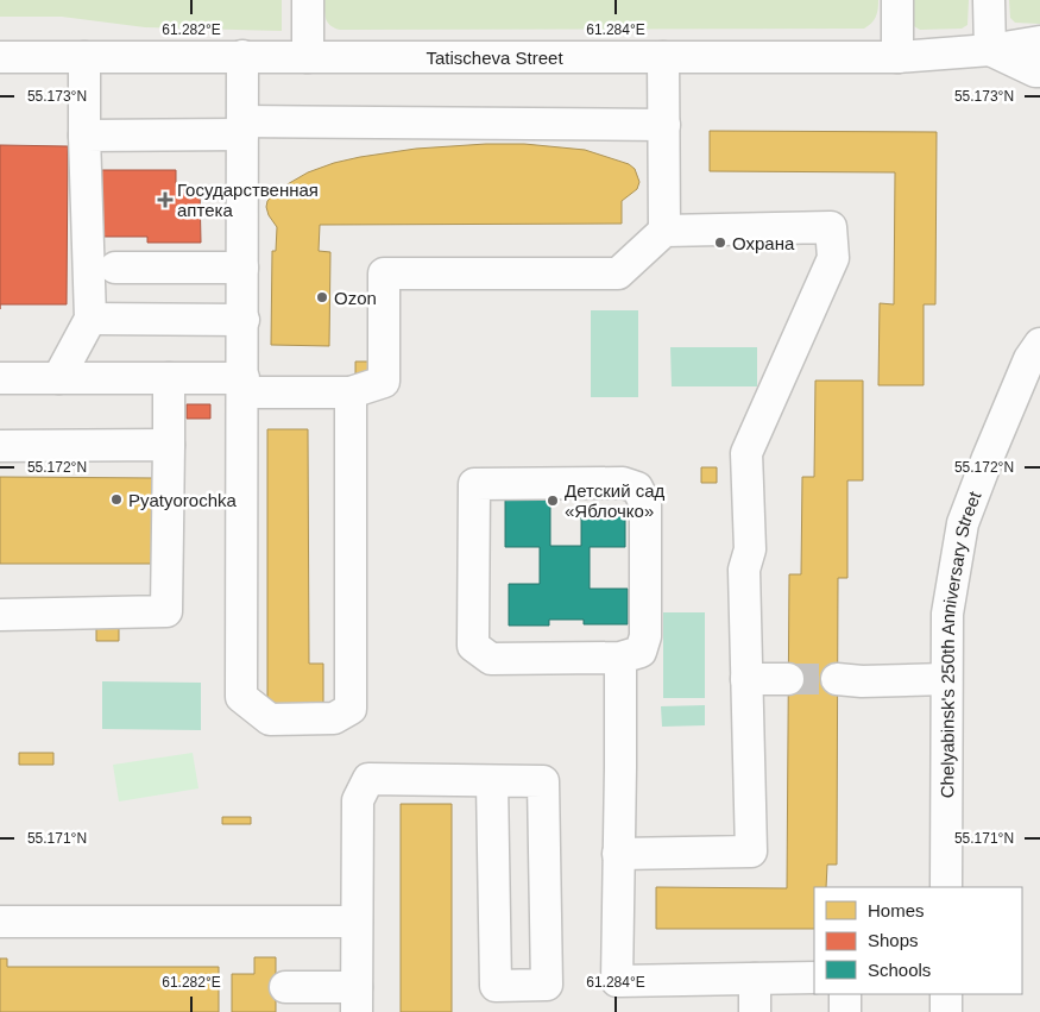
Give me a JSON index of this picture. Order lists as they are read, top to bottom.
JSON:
{
  "streets": {
    "street": ["Tatischeva Street", "Chelyabinsk's 250th Anniversary Street"]
  },
  "places": {
    "health": ["Государственная аптека"],
    "other": [
      "Охрана",
      "Ozon",
      "Pyatyorochka",
      "Детский сад «Яблочко»"
    ]
  },
  "legend": ["Homes", "Shops", "Schools"],
  "coordinates": [
    "61.282°E",
    "61.284°E",
    "55.173°N",
    "55.172°N",
    "55.171°N"
  ]
}
